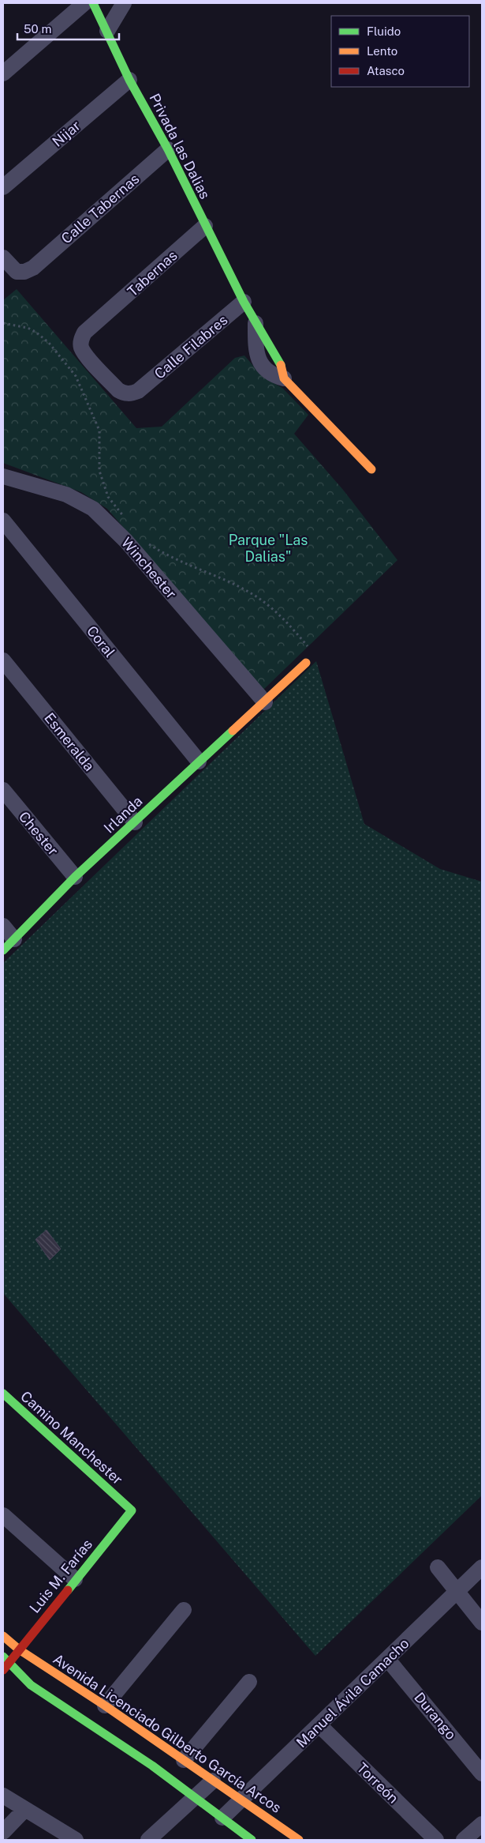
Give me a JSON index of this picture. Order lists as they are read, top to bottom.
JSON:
{
  "streets": {
    "street": [
      "Nijar",
      "Privada las Dalias",
      "Calle Tabernas",
      "Tabernas",
      "Calle Filabres",
      "Winchester",
      "Coral",
      "Esmeralda",
      "Irlanda",
      "Chester",
      "Camino Manchester",
      "Luis M. Farías",
      "Manuel Ávila Camacho",
      "Durango",
      "Avenida Licenciado Gilberto García Arcos",
      "Torreón"
    ]
  },
  "crossings": [
    ["Nijar", "Privada las Dalias"],
    ["Privada las Dalias", "Calle Tabernas"],
    ["Privada las Dalias", "Tabernas"],
    ["Privada las Dalias", "Calle Filabres"],
    ["Tabernas", "Calle Filabres"],
    ["Winchester", "Irlanda"],
    ["Coral", "Irlanda"],
    ["Esmeralda", "Irlanda"],
    ["Irlanda", "Chester"],
    ["Camino Manchester", "Luis M. Farías"],
    ["Luis M. Farías", "Avenida Licenciado Gilberto García Arcos"],
    ["Manuel Ávila Camacho", "Durango"],
    ["Manuel Ávila Camacho", "Avenida Licenciado Gilberto García Arcos"],
    ["Manuel Ávila Camacho", "Torreón"]
  ],
  "parks": ["Parque \"Las Dalias\""],
  "legend": ["Fluido", "Lento", "Atasco"],
  "scale_bar": "50 m"
}
